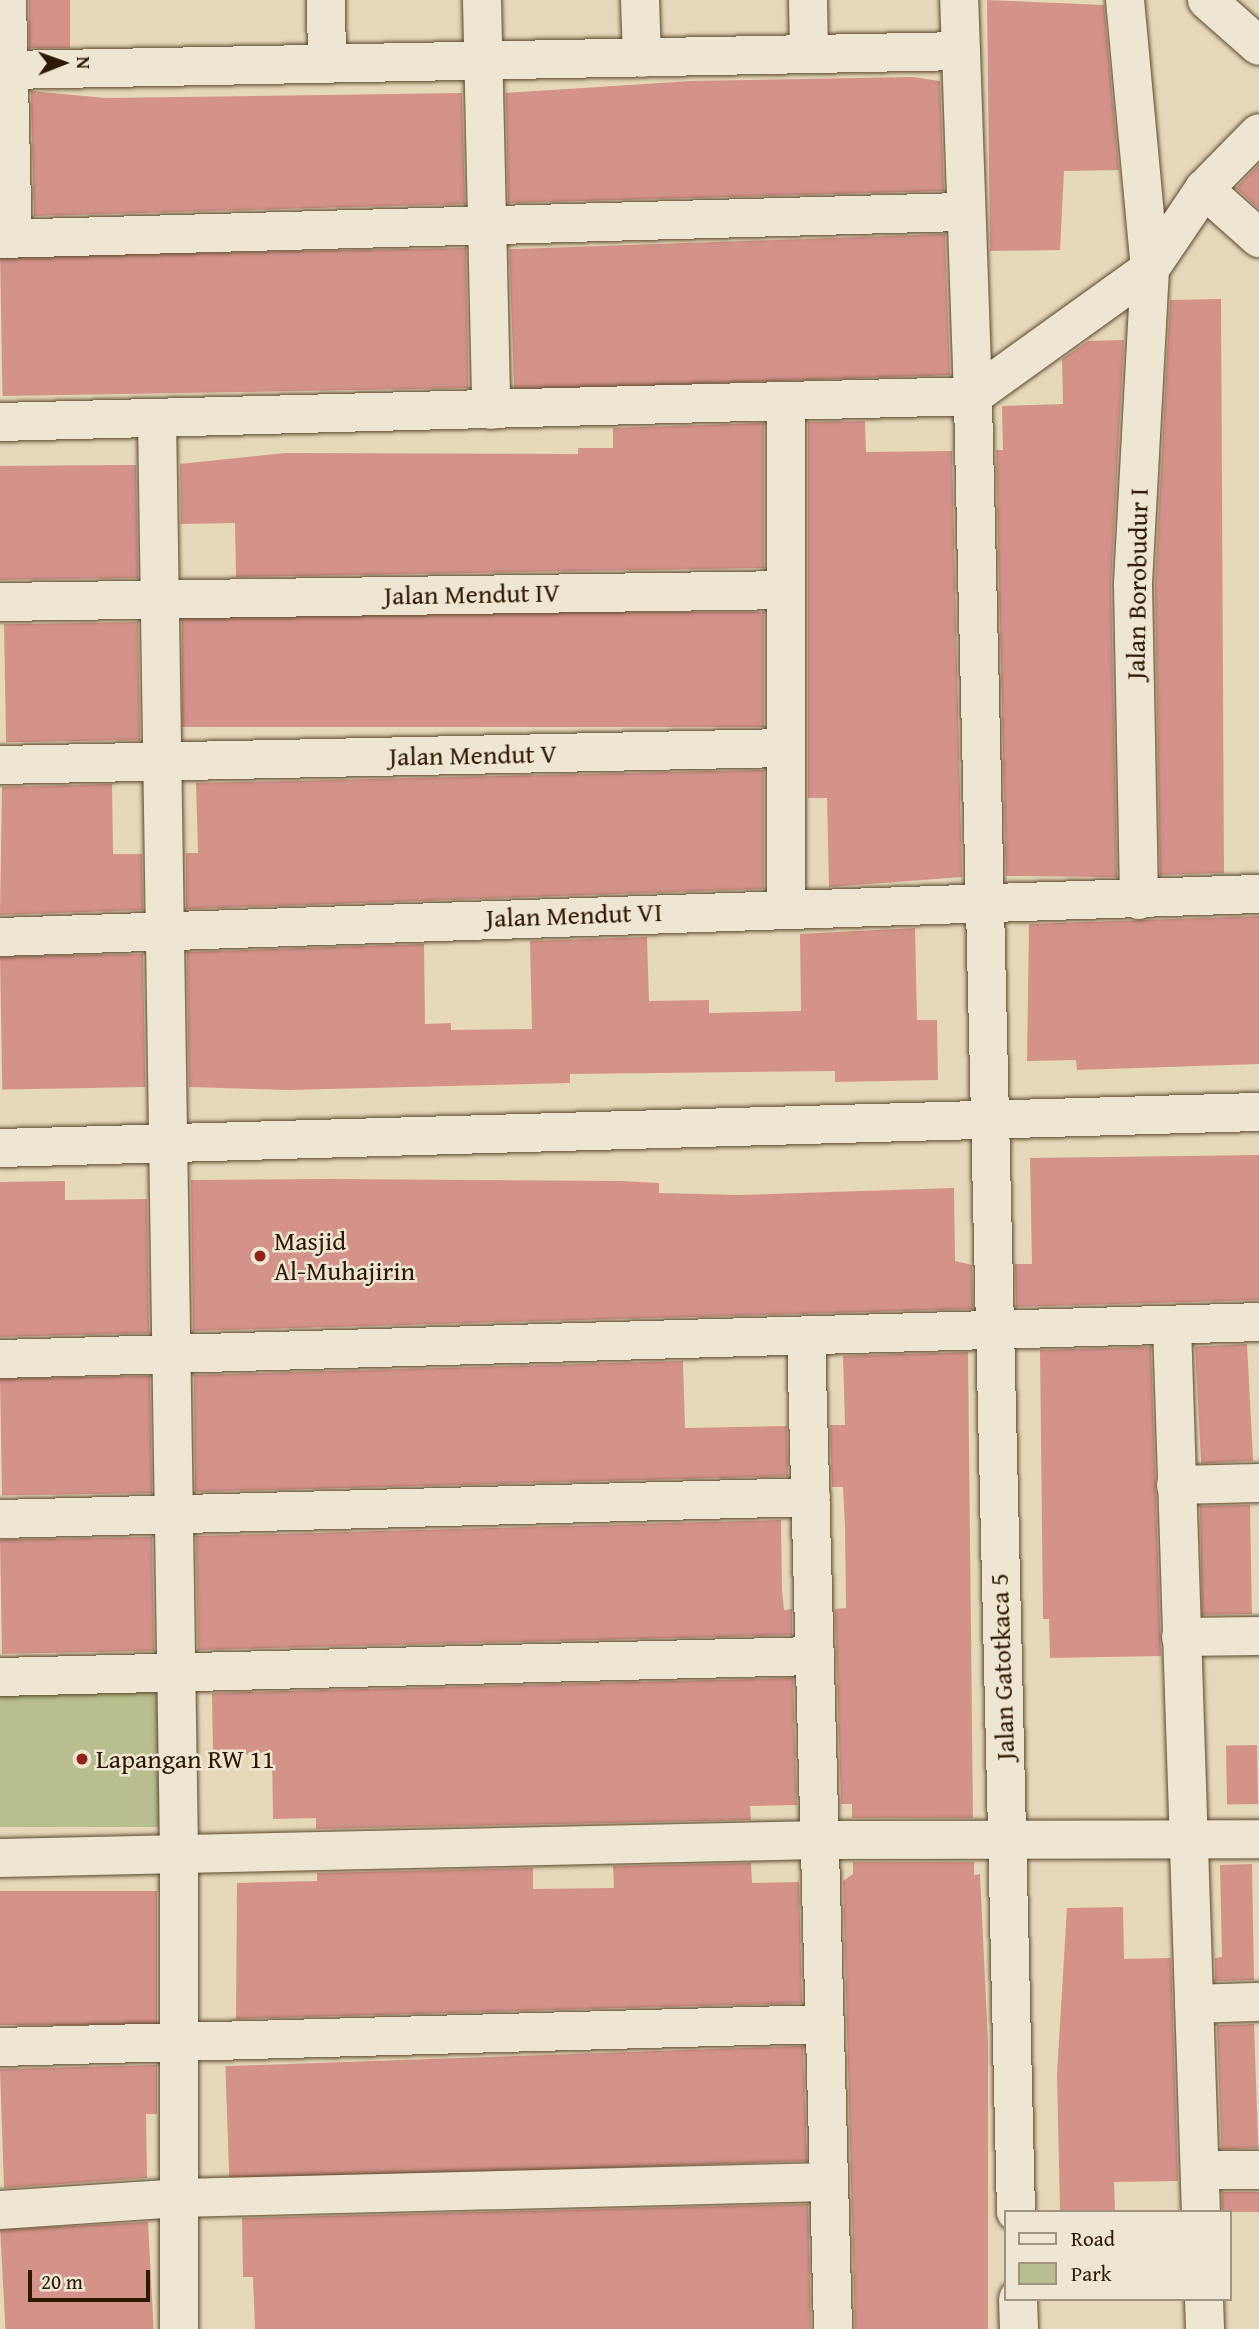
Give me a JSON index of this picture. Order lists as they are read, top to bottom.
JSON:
{
  "streets": {
    "street": [
      "Jalan Borobudur I",
      "Jalan Mendut IV",
      "Jalan Mendut V",
      "Jalan Mendut VI",
      "Jalan Gatotkaca 5"
    ]
  },
  "crossings": [
    ["Jalan Borobudur I", "Jalan Mendut VI"],
    ["Jalan Mendut VI", "Jalan Gatotkaca 5"]
  ],
  "places": ["Masjid Al-Muhajirin", "Lapangan RW 11"],
  "legend": ["Road", "Park"],
  "scale_bar": "20 m",
  "north": "right"
}
